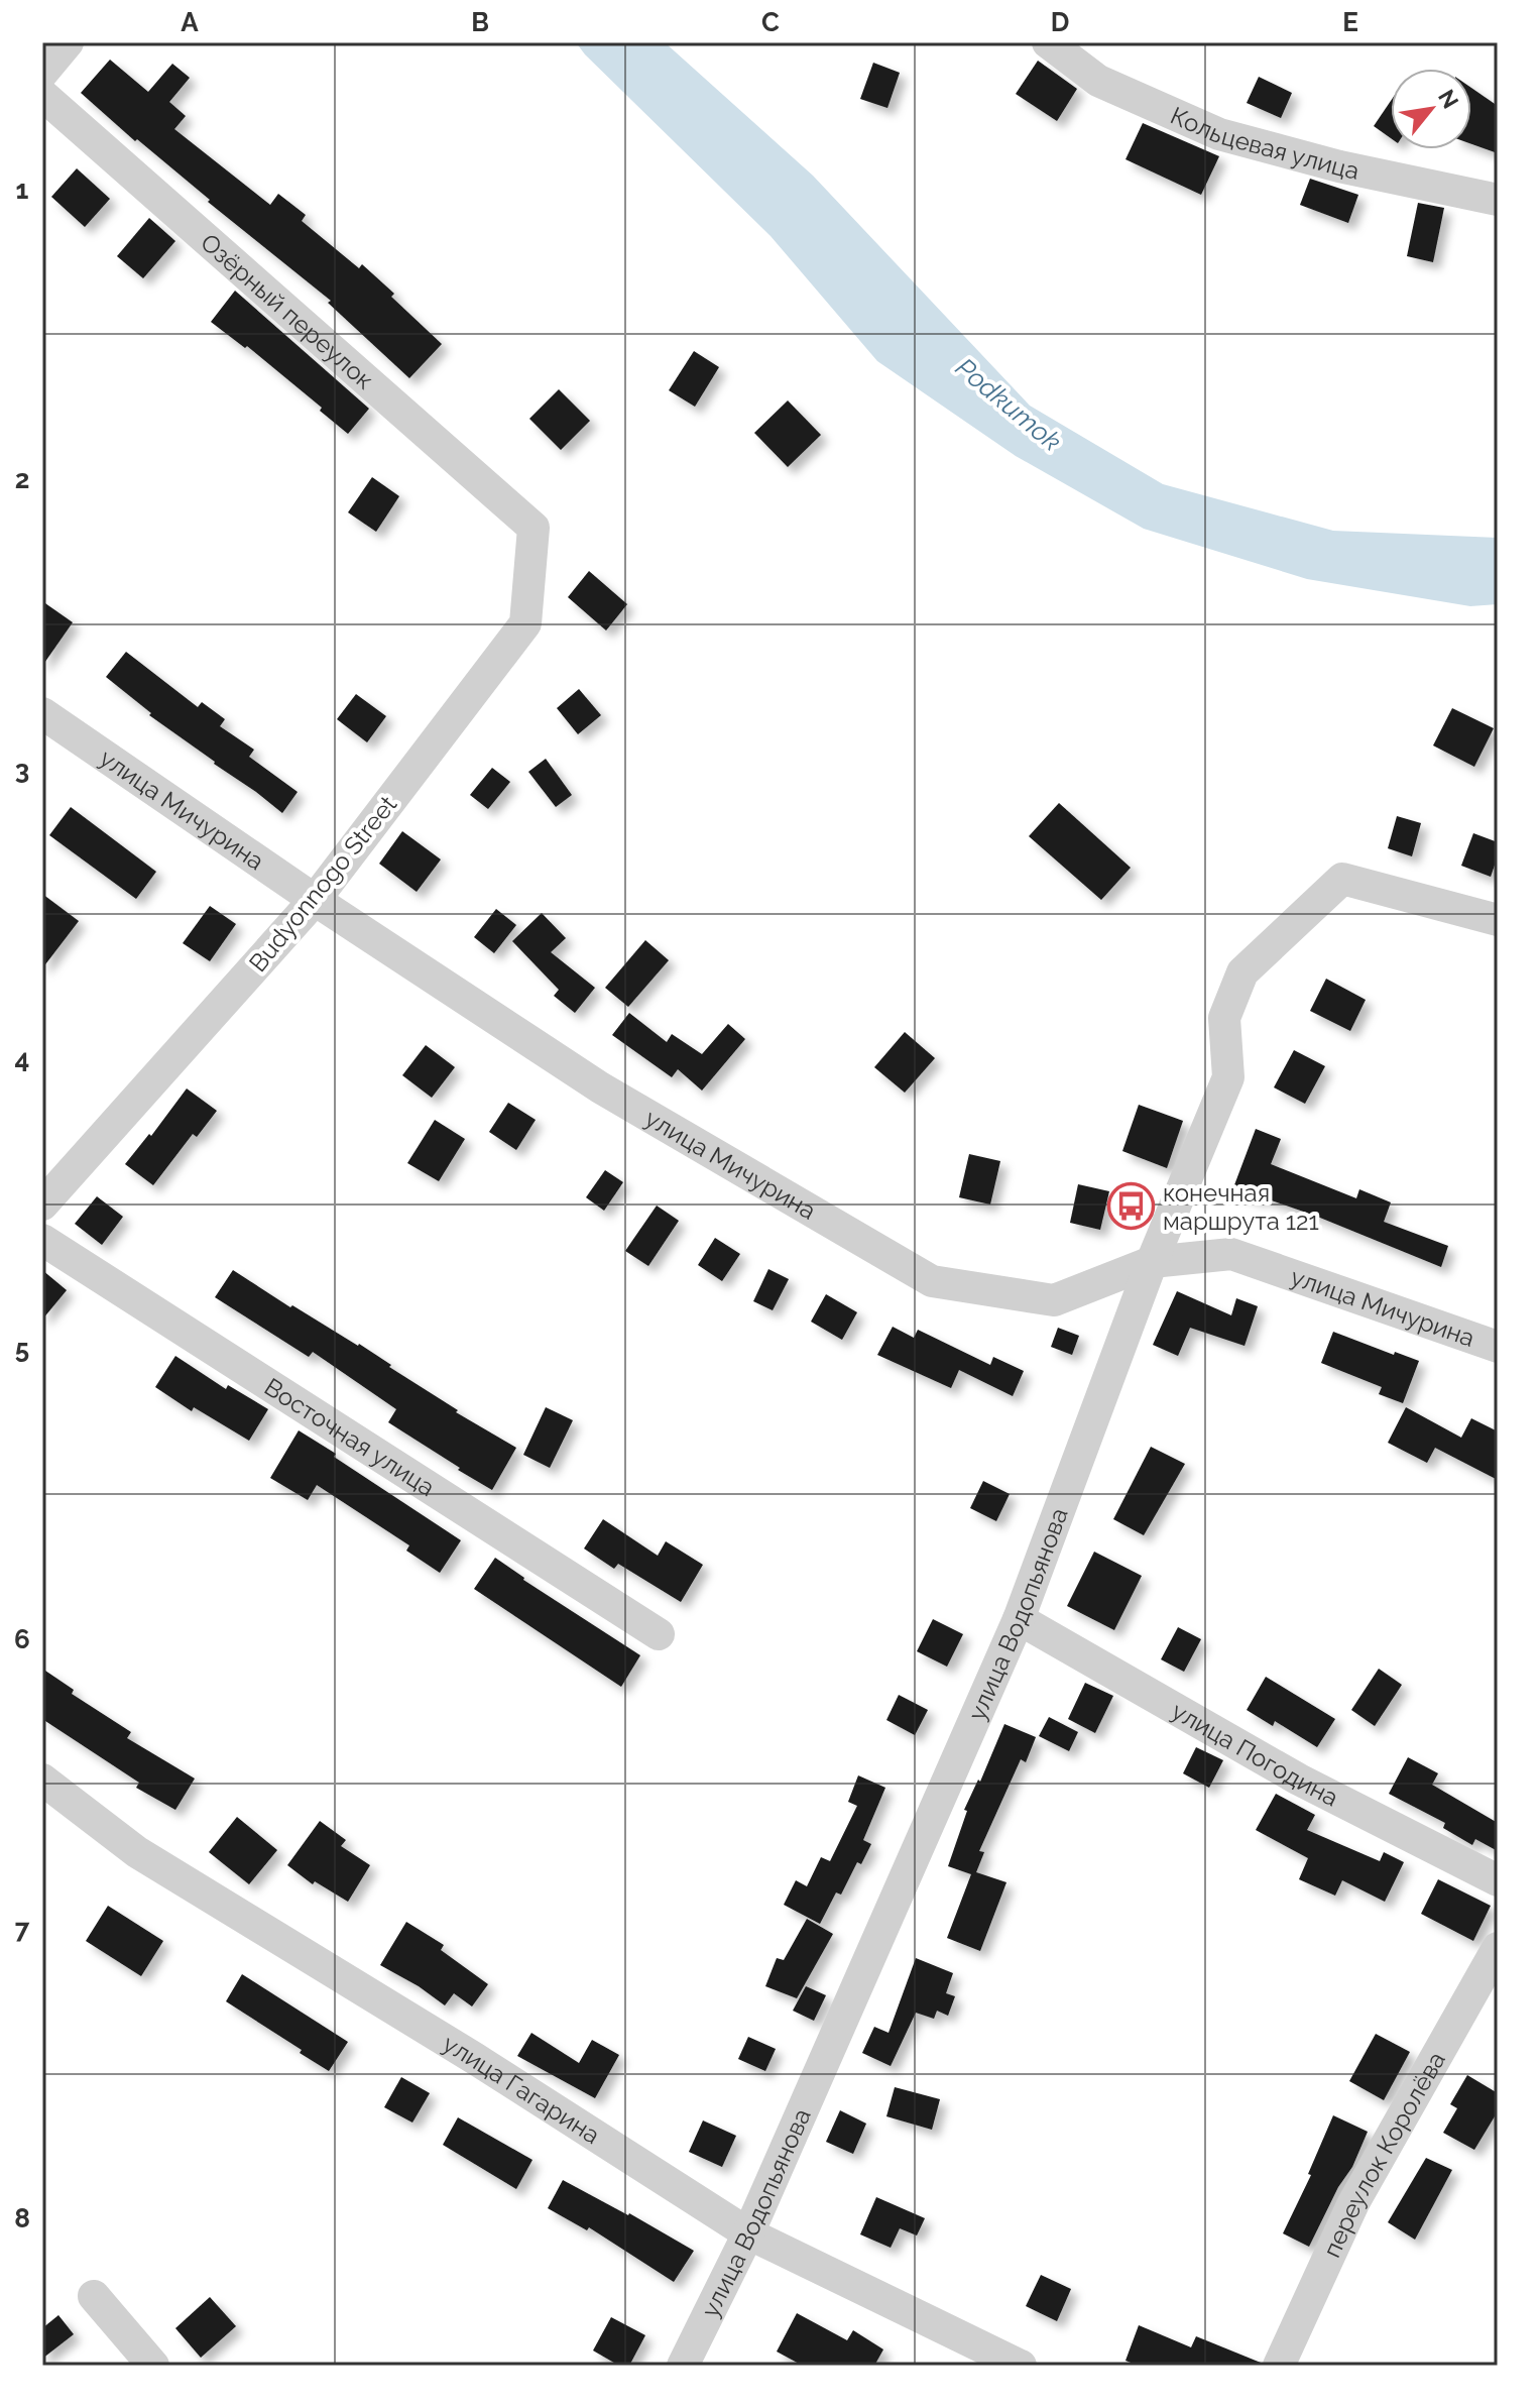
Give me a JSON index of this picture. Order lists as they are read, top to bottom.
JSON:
{
  "streets": {
    "street": [
      "Кольцевая улица",
      "Озёрный переулок",
      "улица Мичурина",
      "Budyonnogo Street",
      "Восточная улица",
      "улица Водопьянова",
      "улица Погодина",
      "улица Гагарина",
      "переулок Королёва"
    ]
  },
  "crossings": [
    ["Озёрный переулок", "Budyonnogo Street"],
    ["улица Мичурина", "Budyonnogo Street"],
    ["улица Мичурина", "улица Водопьянова"],
    ["улица Водопьянова", "улица Погодина"],
    ["улица Водопьянова", "улица Гагарина"]
  ],
  "water": ["Podkumok"],
  "places": {
    "bus stop": ["конечная маршрута 121"]
  },
  "north": "top right",
  "grid": {
    "columns": [
      "A",
      "B",
      "C",
      "D",
      "E"
    ],
    "rows": [
      "1",
      "2",
      "3",
      "4",
      "5",
      "6",
      "7",
      "8"
    ]
  }
}
